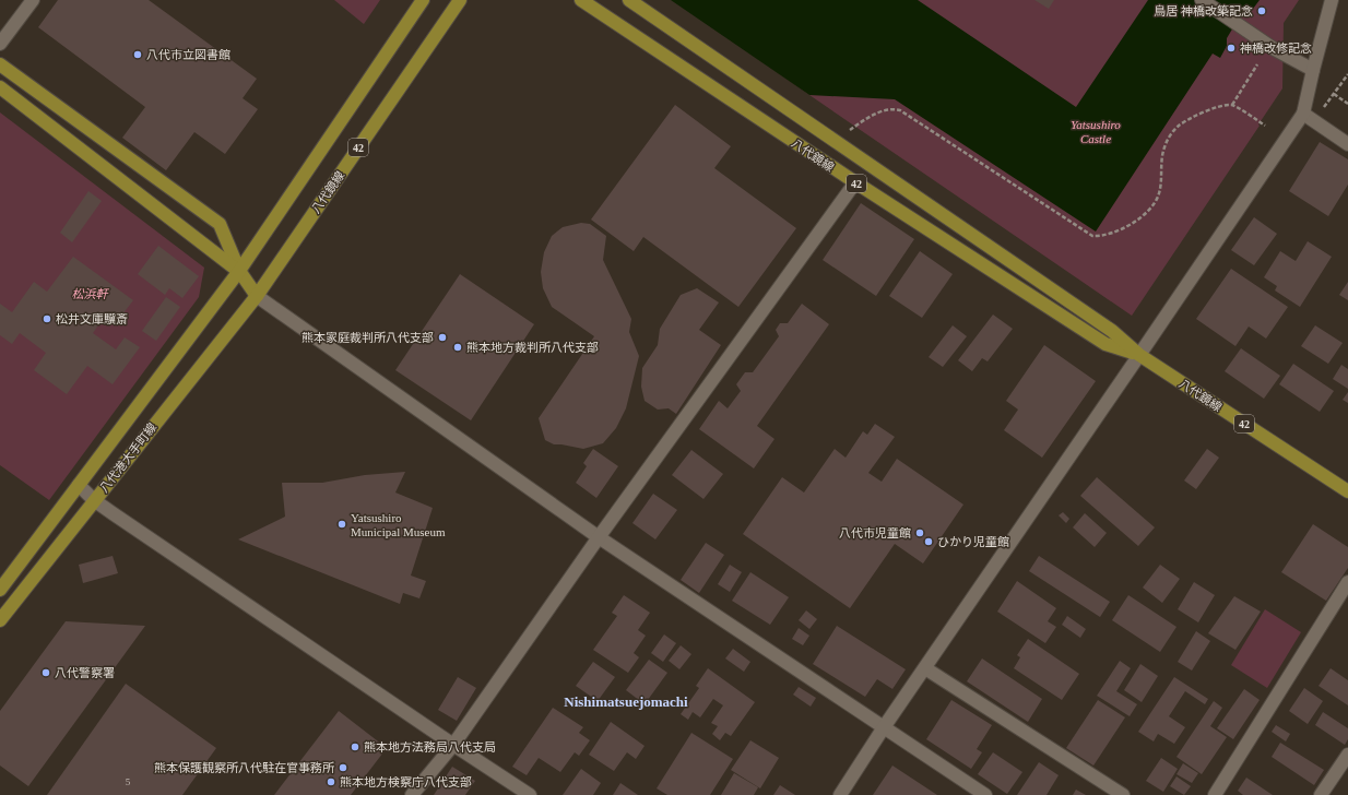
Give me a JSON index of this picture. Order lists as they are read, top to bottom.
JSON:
{
  "streets": {
    "main road": ["42", "八代鏡線", "八代港大手町線"]
  },
  "crossings": [
    ["42", "八代港大手町線"],
    ["八代鏡線", "八代港大手町線"]
  ],
  "districts": ["Nishimatsuejomachi"],
  "parks": ["Yatsushiro Castle", "松浜軒"],
  "places": [
    "鳥居 神橋改築記念",
    "神橋改修記念",
    "八代市立図書館",
    "松井文庫驥斎",
    "熊本家庭裁判所八代支部",
    "熊本地方裁判所八代支部",
    "Yatsushiro Municipal Museum",
    "八代市児童館",
    "ひかり児童館",
    "八代警察署",
    "熊本地方法務局八代支局",
    "熊本保護観察所八代駐在官事務所",
    "熊本地方検察庁八代支部"
  ],
  "house_numbers": ["5"]
}
